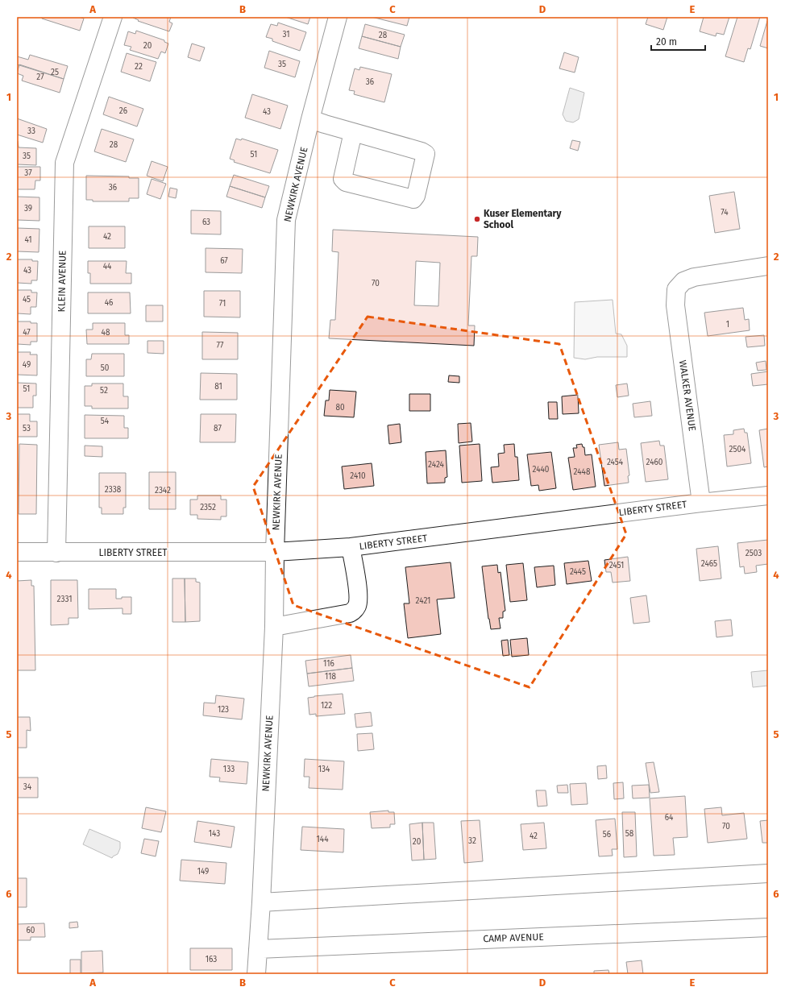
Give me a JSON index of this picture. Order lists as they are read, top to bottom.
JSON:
{
  "streets": {
    "street": [
      "NEWKIRK AVENUE",
      "KLEIN AVENUE",
      "WALKER AVENUE",
      "LIBERTY STREET",
      "CAMP AVENUE"
    ]
  },
  "crossings": [
    ["NEWKIRK AVENUE", "LIBERTY STREET"],
    ["NEWKIRK AVENUE", "CAMP AVENUE"],
    ["KLEIN AVENUE", "LIBERTY STREET"],
    ["WALKER AVENUE", "LIBERTY STREET"]
  ],
  "places": ["Kuser Elementary School"],
  "house_numbers": [
    "31",
    "28",
    "20",
    "35",
    "22",
    "25",
    "27",
    "36",
    "26",
    "43",
    "33",
    "28",
    "51",
    "35",
    "37",
    "36",
    "39",
    "74",
    "63",
    "42",
    "41",
    "67",
    "44",
    "43",
    "70",
    "45",
    "46",
    "71",
    "1",
    "47",
    "48",
    "77",
    "49",
    "50",
    "81",
    "51",
    "52",
    "80",
    "54",
    "53",
    "87",
    "2504",
    "2454",
    "2460",
    "2424",
    "2440",
    "2448",
    "2410",
    "2338",
    "2342",
    "2352",
    "2503",
    "2465",
    "2451",
    "2445",
    "2331",
    "2421",
    "116",
    "118",
    "122",
    "123",
    "133",
    "134",
    "34",
    "64",
    "70",
    "143",
    "58",
    "56",
    "42",
    "144",
    "32",
    "20",
    "149",
    "60",
    "163"
  ],
  "scale_bar": "20 m",
  "grid": {
    "columns": [
      "A",
      "B",
      "C",
      "D",
      "E"
    ],
    "rows": [
      "1",
      "2",
      "3",
      "4",
      "5",
      "6"
    ]
  }
}
